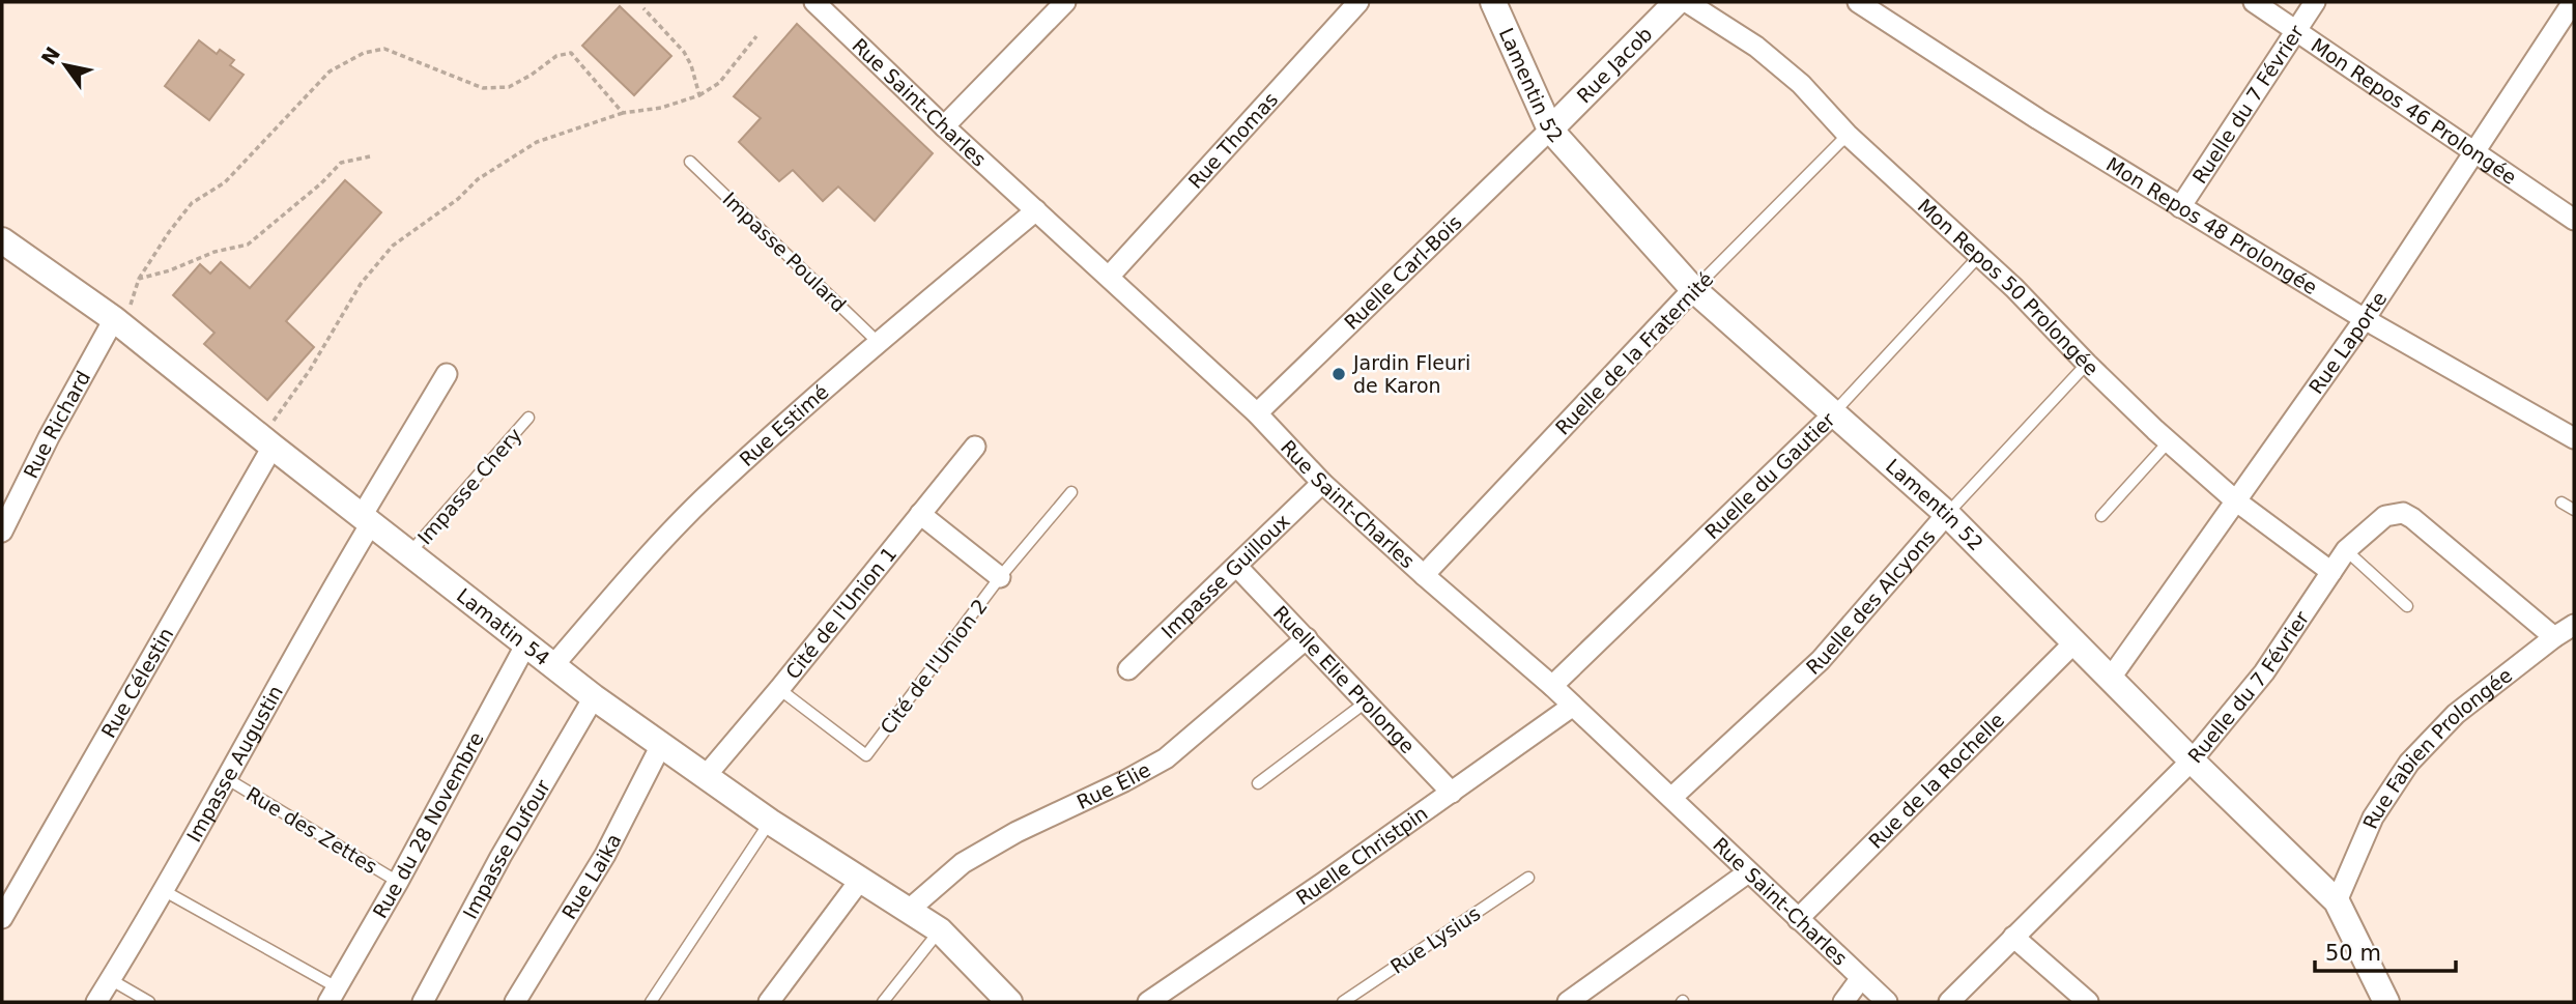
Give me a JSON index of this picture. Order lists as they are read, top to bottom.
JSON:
{
  "streets": {
    "street": [
      "Rue Jacob",
      "Lamentin 52",
      "Rue Saint-Charles",
      "Ruelle du 7 Février",
      "Mon Repos 46 Prolongée",
      "Rue Thomas",
      "Mon Repos 48 Prolongée",
      "Ruelle Carl-Bois",
      "Mon Repos 50 Prolongée",
      "Rue Laporte",
      "Ruelle de la Fraternité",
      "Rue Richard",
      "Rue Estimé",
      "Ruelle du Gautier",
      "Impasse Guilloux",
      "Ruelle des Alcyons",
      "Cité de l'Union 1",
      "Lamatin 54",
      "Ruelle Elie Prolonge",
      "Rue Célestin",
      "Rue Fabien Prolongée",
      "Impasse Augustin",
      "Rue de la Rochelle",
      "Rue Élie",
      "Rue du 28 Novembre",
      "Impasse Dufour",
      "Ruelle Christpin",
      "Rue Laika"
    ],
    "lane": [
      "Impasse Poulard",
      "Impasse Chery",
      "Cité de l'Union 2",
      "Rue des Zettes",
      "Rue Lysius"
    ]
  },
  "crossings": [
    ["Rue Jacob", "Lamentin 52"],
    ["Rue Jacob", "Ruelle Carl-Bois"],
    ["Lamentin 52", "Ruelle du 7 Février"],
    ["Lamentin 52", "Ruelle Carl-Bois"],
    ["Lamentin 52", "Rue Laporte"],
    ["Lamentin 52", "Ruelle de la Fraternité"],
    ["Lamentin 52", "Ruelle du Gautier"],
    ["Lamentin 52", "Ruelle des Alcyons"],
    ["Lamentin 52", "Rue Fabien Prolongée"],
    ["Lamentin 52", "Rue de la Rochelle"],
    ["Rue Saint-Charles", "Rue Thomas"],
    ["Rue Saint-Charles", "Ruelle Carl-Bois"],
    ["Rue Saint-Charles", "Ruelle de la Fraternité"],
    ["Rue Saint-Charles", "Rue Estimé"],
    ["Rue Saint-Charles", "Ruelle du Gautier"],
    ["Rue Saint-Charles", "Impasse Guilloux"],
    ["Rue Saint-Charles", "Ruelle des Alcyons"],
    ["Rue Saint-Charles", "Rue de la Rochelle"],
    ["Rue Saint-Charles", "Ruelle Christpin"],
    ["Ruelle du 7 Février", "Mon Repos 46 Prolongée"],
    ["Ruelle du 7 Février", "Mon Repos 48 Prolongée"],
    ["Ruelle du 7 Février", "Mon Repos 50 Prolongée"],
    ["Ruelle du 7 Février", "Rue Fabien Prolongée"],
    ["Mon Repos 46 Prolongée", "Rue Laporte"],
    ["Mon Repos 48 Prolongée", "Rue Laporte"],
    ["Impasse Poulard", "Rue Estimé"],
    ["Mon Repos 50 Prolongée", "Rue Laporte"],
    ["Mon Repos 50 Prolongée", "Ruelle de la Fraternité"],
    ["Mon Repos 50 Prolongée", "Ruelle du Gautier"],
    ["Mon Repos 50 Prolongée", "Ruelle des Alcyons"],
    ["Rue Richard", "Lamatin 54"],
    ["Rue Estimé", "Lamatin 54"],
    ["Impasse Chery", "Lamatin 54"],
    ["Impasse Guilloux", "Ruelle Elie Prolonge"],
    ["Cité de l'Union 1", "Lamatin 54"],
    ["Cité de l'Union 1", "Cité de l'Union 2"],
    ["Lamatin 54", "Rue Célestin"],
    ["Lamatin 54", "Impasse Augustin"],
    ["Lamatin 54", "Rue Élie"],
    ["Lamatin 54", "Rue du 28 Novembre"],
    ["Lamatin 54", "Impasse Dufour"],
    ["Lamatin 54", "Rue Laika"],
    ["Ruelle Elie Prolonge", "Rue Élie"],
    ["Ruelle Elie Prolonge", "Ruelle Christpin"],
    ["Impasse Augustin", "Rue des Zettes"],
    ["Rue du 28 Novembre", "Rue des Zettes"]
  ],
  "places": ["Jardin Fleuri de Karon"],
  "scale_bar": "50 m",
  "north": "top left"
}
